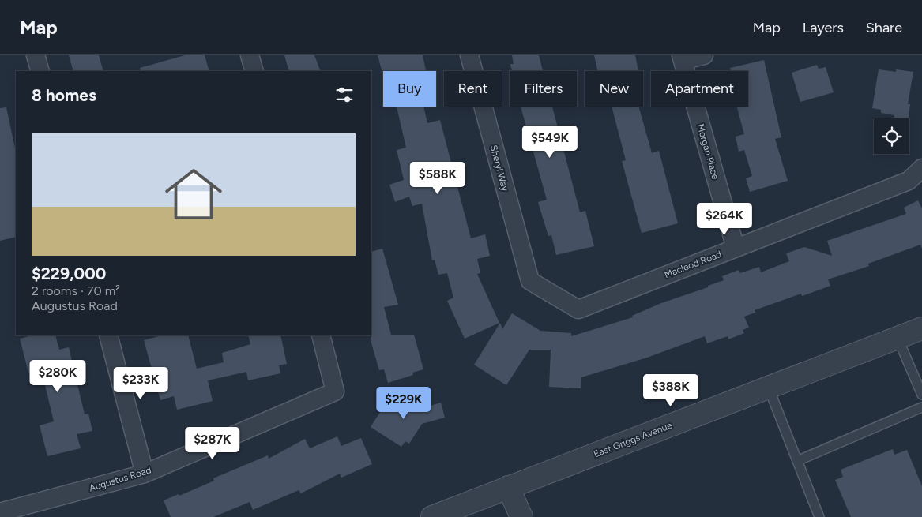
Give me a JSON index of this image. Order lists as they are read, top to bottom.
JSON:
{
  "streets": {
    "street": [
      "Morgan Place",
      "Sheryl Way",
      "Macleod Road",
      "East Griggs Avenue",
      "Augustus Road"
    ]
  },
  "crossings": [
    ["Morgan Place", "Macleod Road"],
    ["Sheryl Way", "Macleod Road"]
  ],
  "page": {
    "header": "Map",
    "nav": ["Map", "Layers", "Share"],
    "chip": [
      "Buy",
      "Rent",
      "Filters",
      "New",
      "Apartment"
    ],
    "heading": "8 homes",
    "list": [
      {
        "name": "$229,000",
        "note": "2 rooms · 70 m² · Augustus Road"
      }
    ],
    "price": [
      "$549K",
      "$588K",
      "$264K",
      "$280K",
      "$233K",
      "$388K",
      "$229K",
      "$287K"
    ]
  }
}
